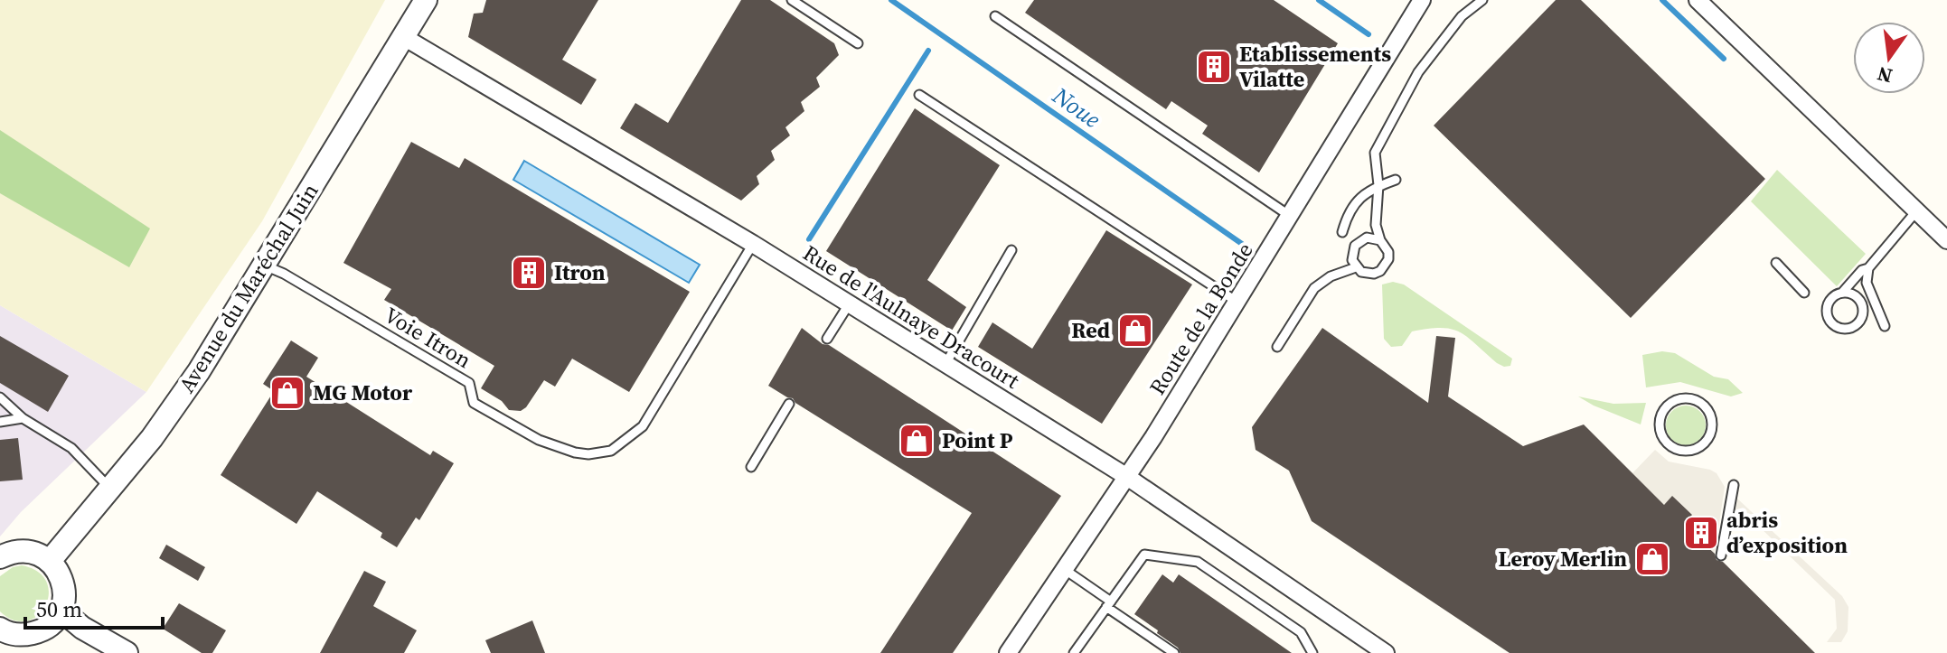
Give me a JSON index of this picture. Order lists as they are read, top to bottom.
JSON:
{
  "streets": {
    "street": ["Avenue du Maréchal Juin", "Rue de l'Aulnaye Dracourt", "Route de la Bonde"],
    "lane": ["Voie Itron"]
  },
  "crossings": [
    ["Avenue du Maréchal Juin", "Rue de l'Aulnaye Dracourt"],
    ["Avenue du Maréchal Juin", "Voie Itron"],
    ["Rue de l'Aulnaye Dracourt", "Route de la Bonde"],
    ["Rue de l'Aulnaye Dracourt", "Voie Itron"]
  ],
  "water": ["Noue"],
  "places": {
    "building": ["Etablissements Vilatte", "Itron", "abris d’exposition"],
    "shop": [
      "Red",
      "MG Motor",
      "Point P",
      "Leroy Merlin"
    ]
  },
  "scale_bar": "50 m",
  "north": "bottom"
}
